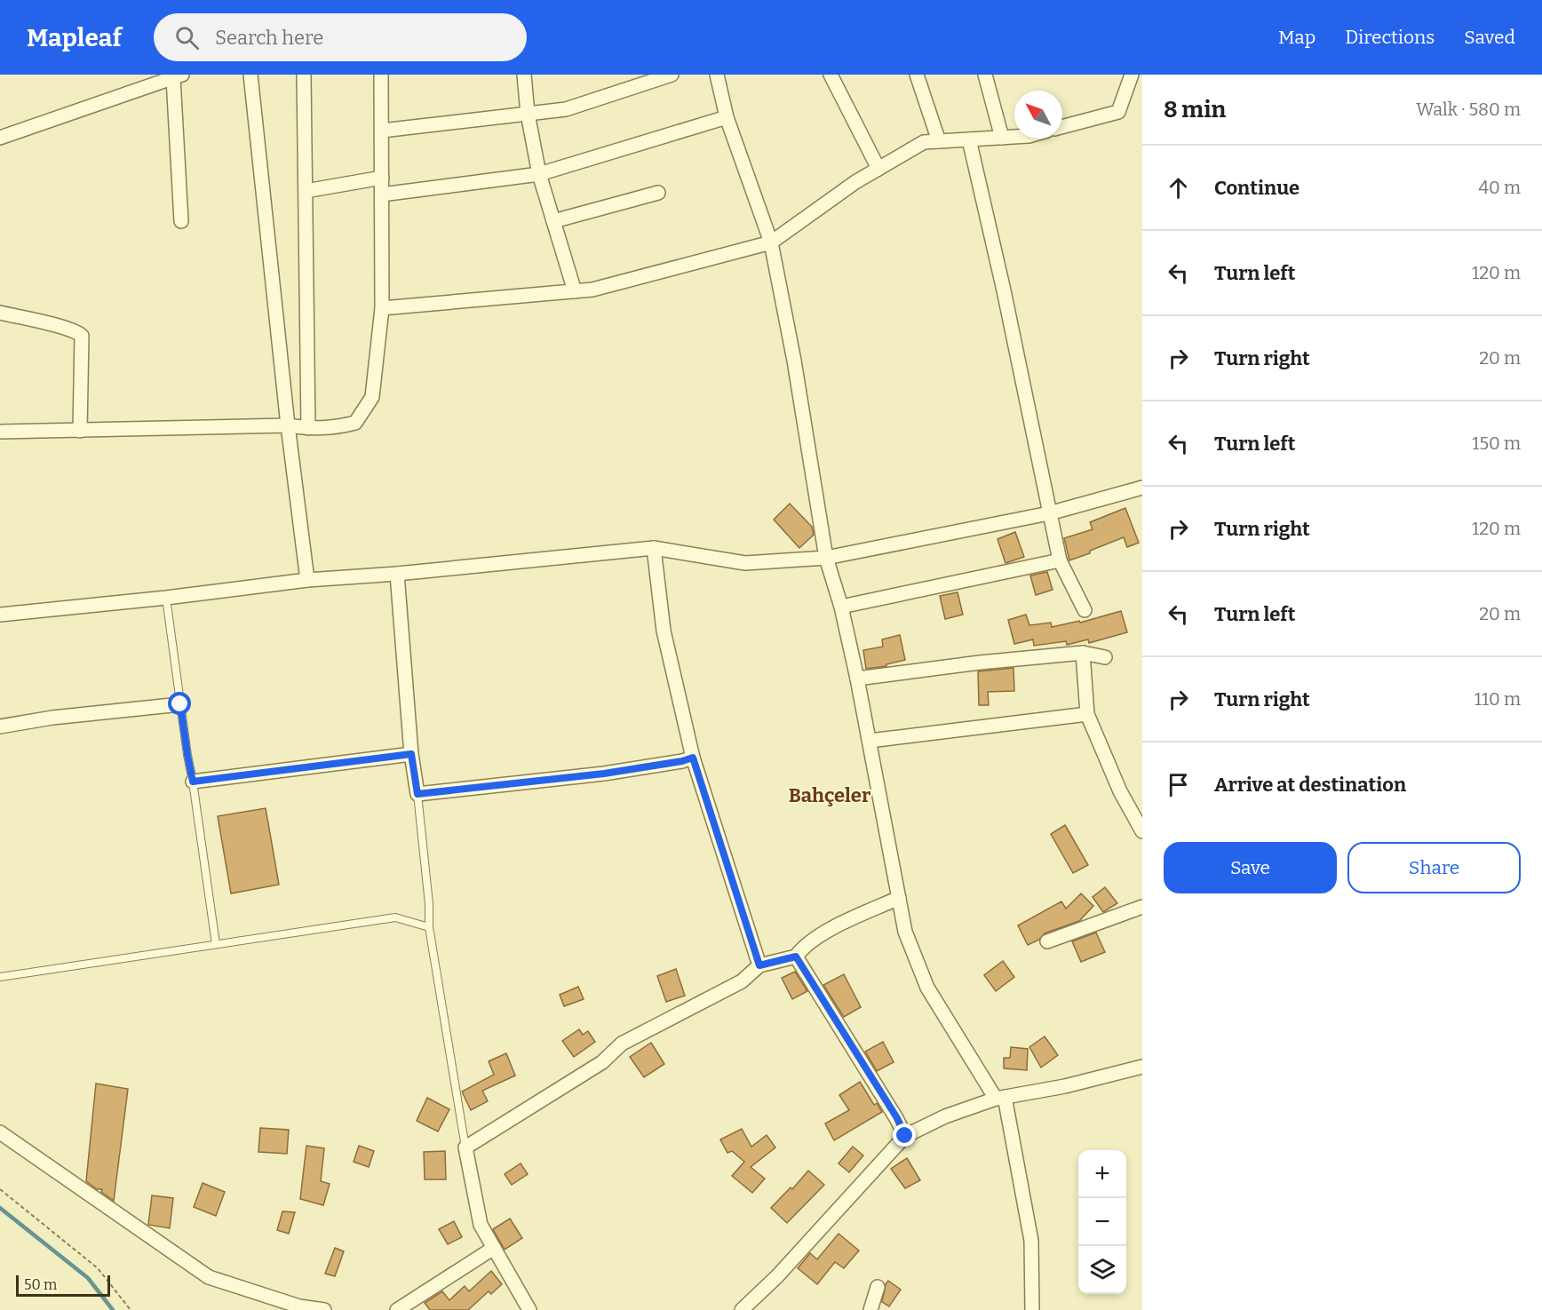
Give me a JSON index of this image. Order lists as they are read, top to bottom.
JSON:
{
  "districts": ["Bahçeler"],
  "scale_bar": "50 m",
  "north": "top left",
  "page": {
    "header": "Mapleaf",
    "search": "Search here",
    "nav": ["Map", "Directions", "Saved"],
    "heading": ["8 min", "Walk · 580 m"],
    "list": [
      ["Continue", "40 m"],
      ["Turn left", "120 m"],
      ["Turn right", "20 m"],
      ["Turn left", "150 m"],
      ["Turn right", "120 m"],
      ["Turn left", "20 m"],
      ["Turn right", "110 m"],
      "Arrive at destination"
    ],
    "buttons": ["Save", "Share"],
    "map_buttons": ["+", "−"],
    "scale": "50 m"
  }
}
